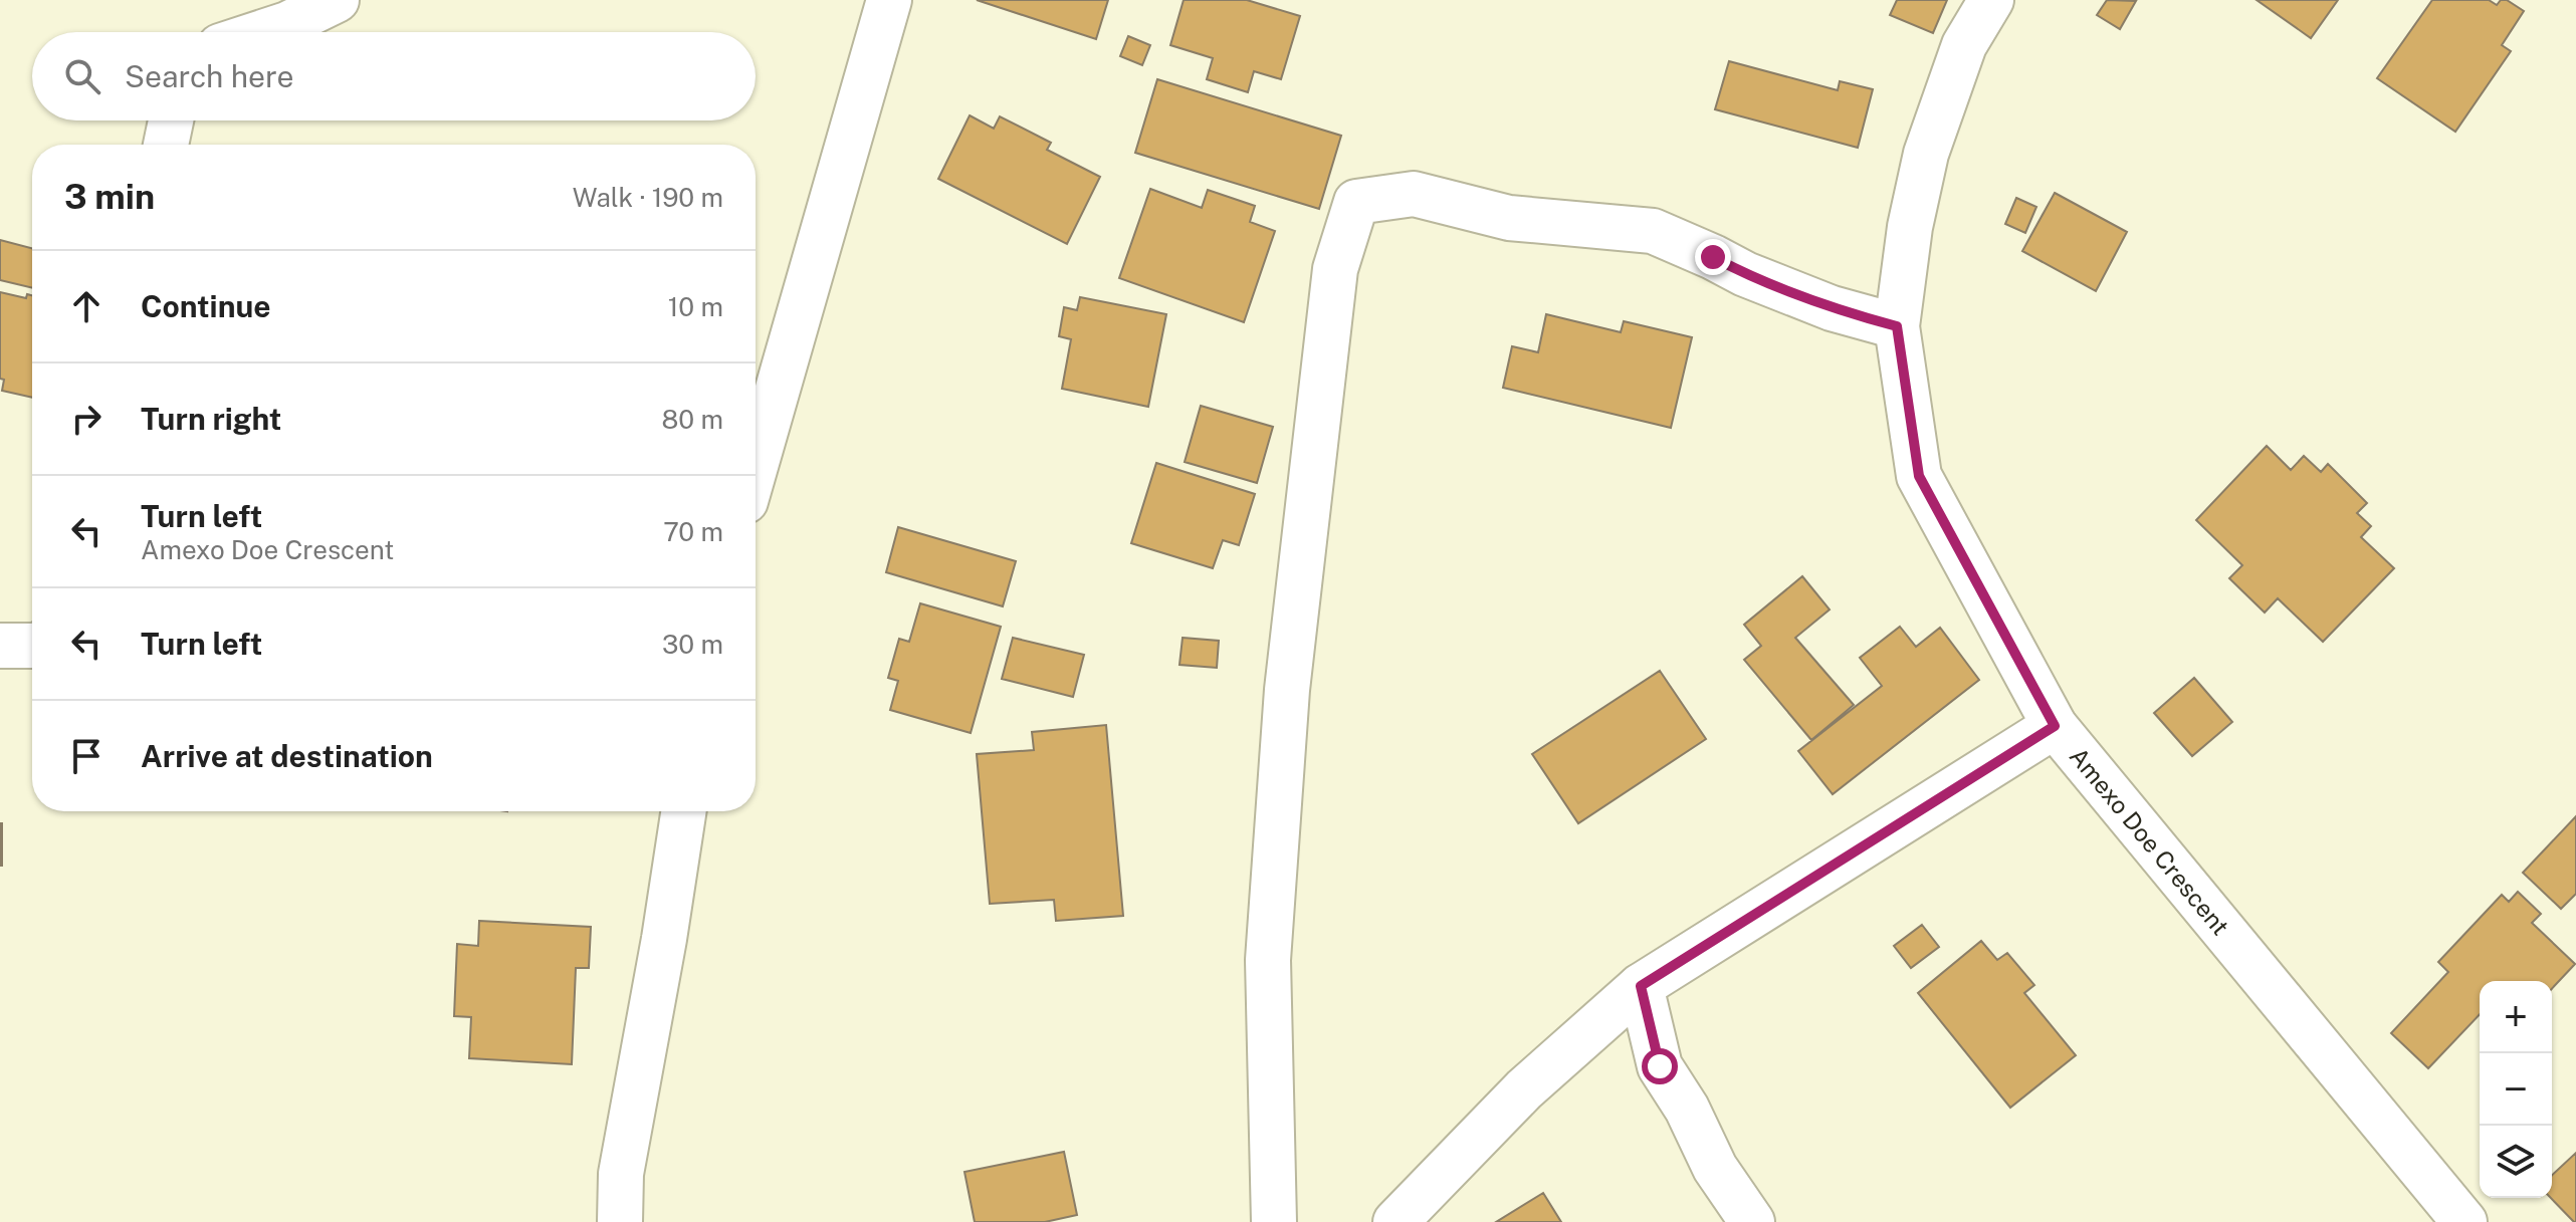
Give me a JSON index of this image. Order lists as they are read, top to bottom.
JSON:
{
  "streets": {
    "street": ["Amexo Doe Crescent"]
  },
  "page": {
    "search": "Search here",
    "heading": ["3 min", "Walk · 190 m"],
    "list": [
      ["Continue", "10 m"],
      ["Turn right", "80 m"],
      ["Turn left", "Amexo Doe Crescent", "70 m"],
      ["Turn left", "30 m"],
      "Arrive at destination"
    ],
    "map_buttons": ["+", "−"]
  }
}
